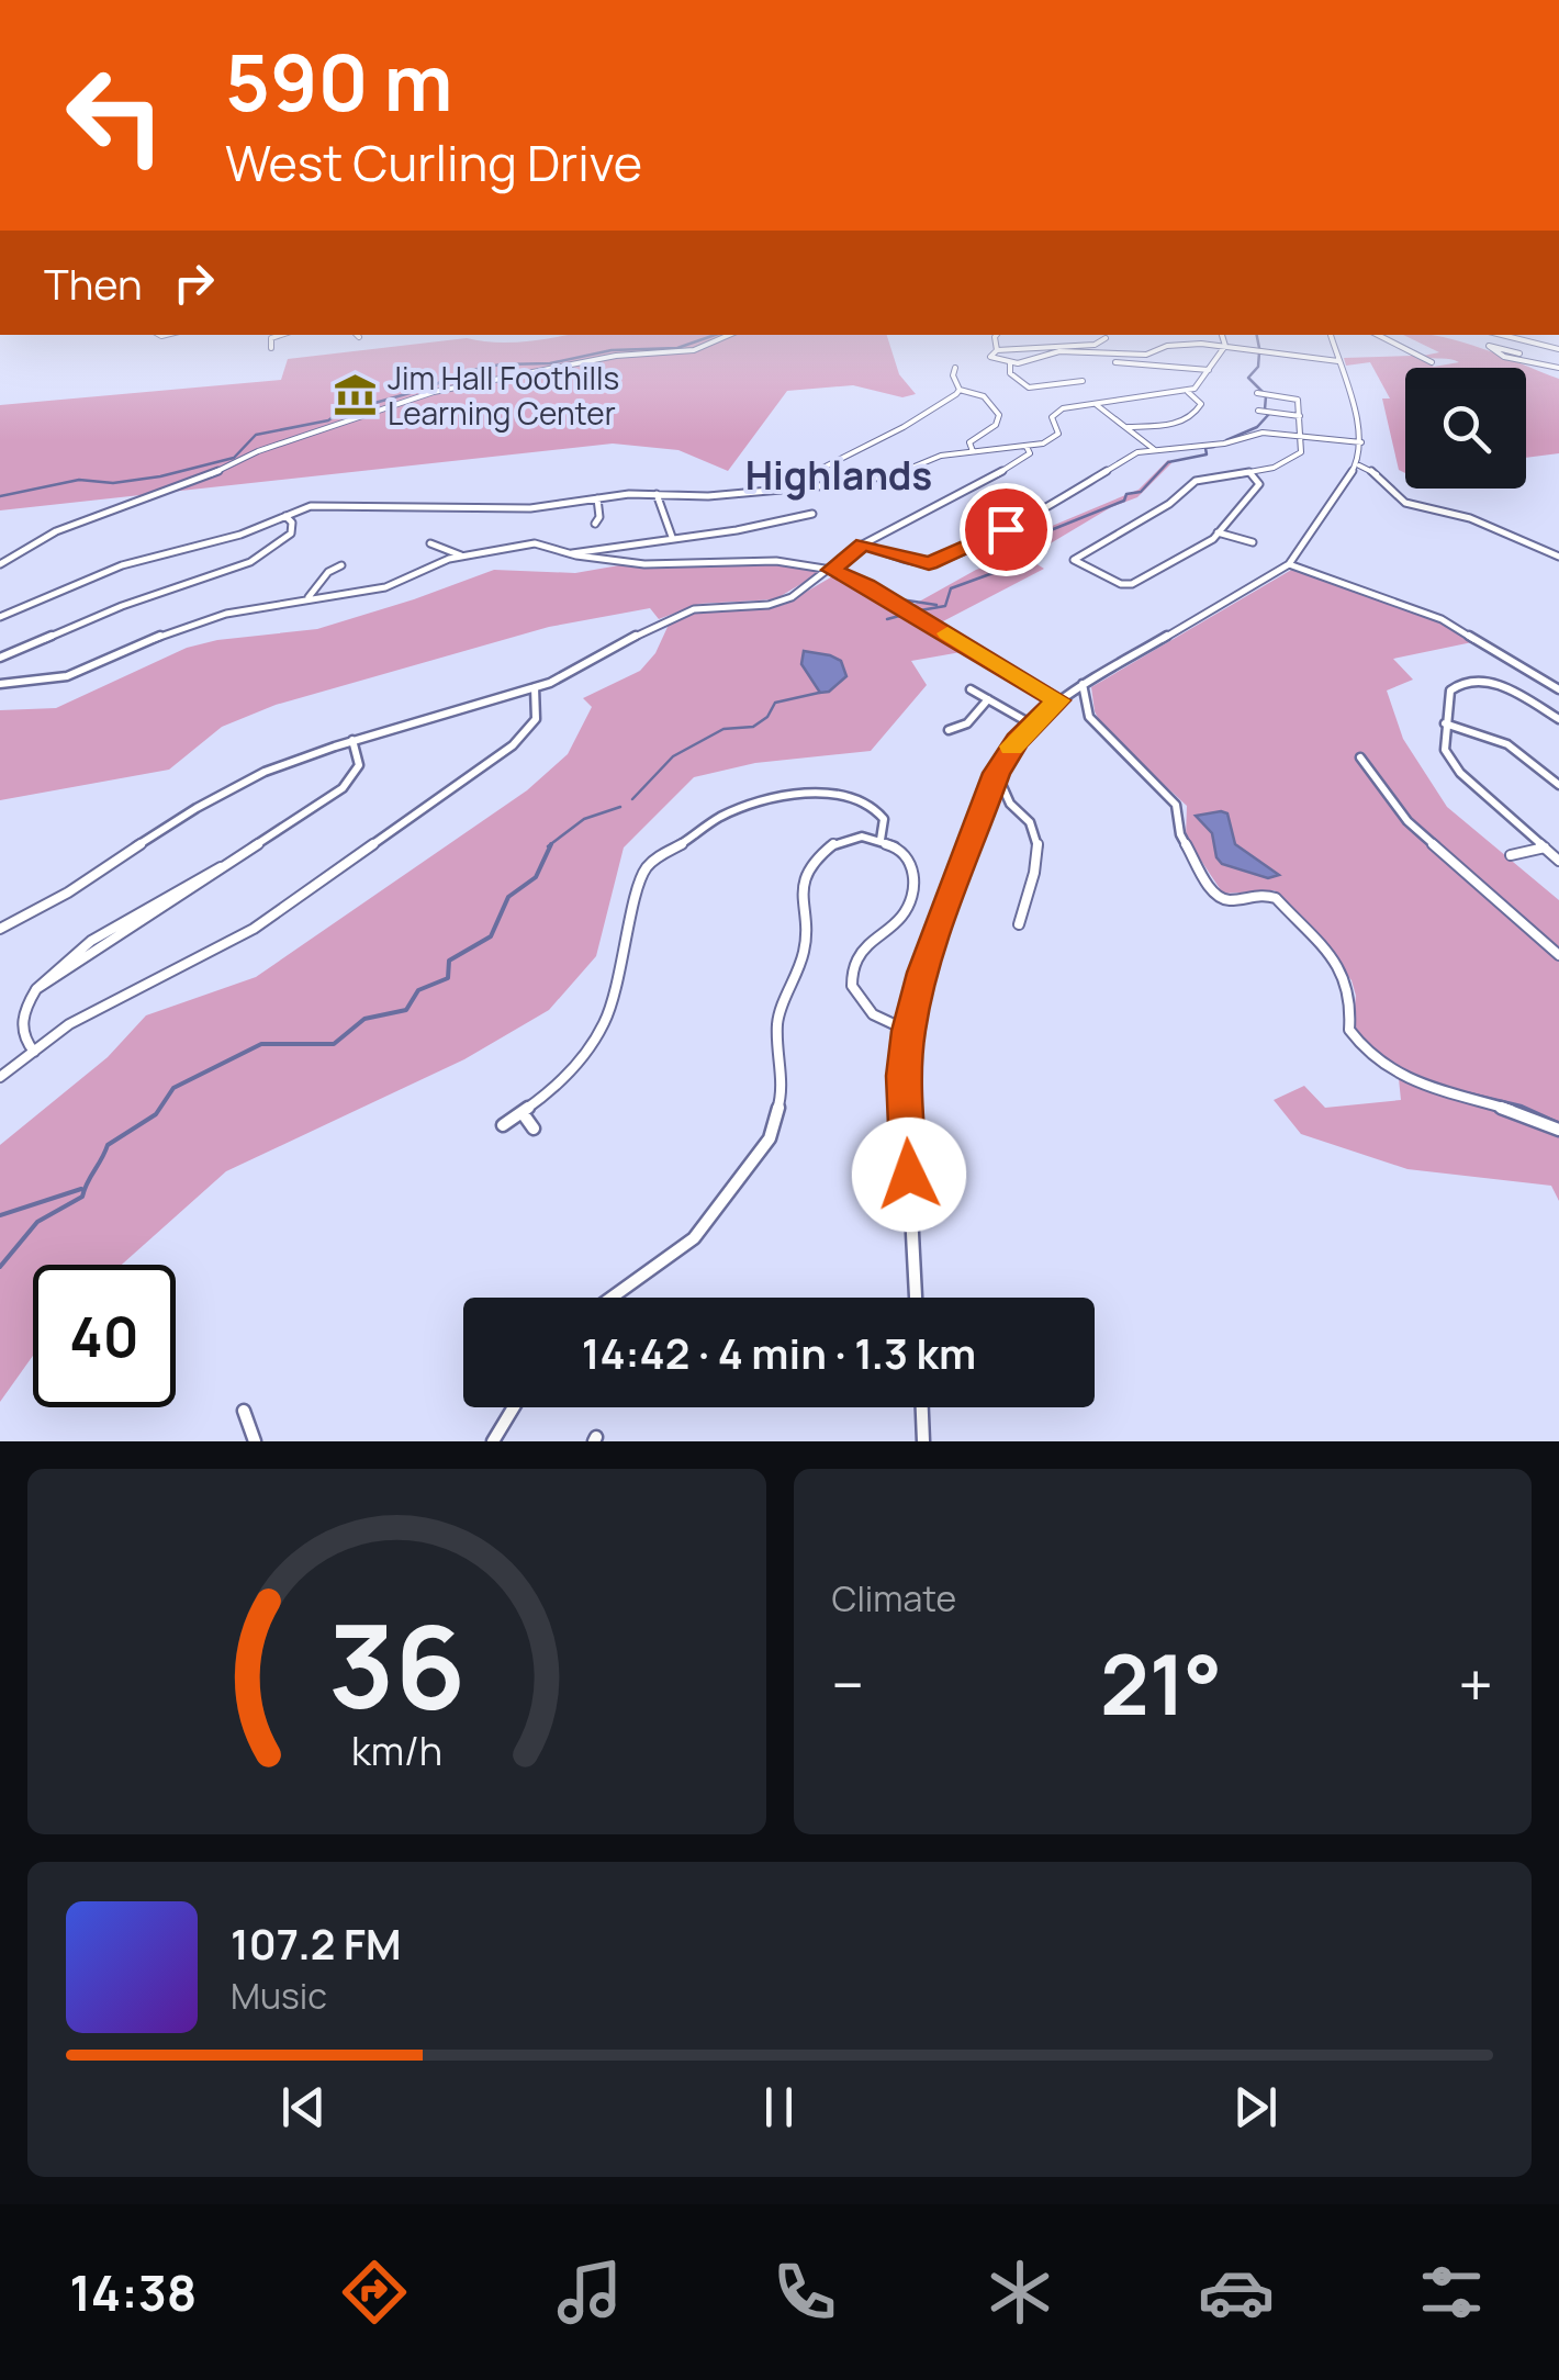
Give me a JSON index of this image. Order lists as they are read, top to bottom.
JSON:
{
  "districts": ["Highlands"],
  "places": {
    "museum": ["Jim Hall Foothills Learning Center"]
  },
  "page": {
    "turn": ["590 m", "West Curling Drive"],
    "then": "Then",
    "limit": "40",
    "trip": "14:42 · 4 min · 1.3 km",
    "tile": "Climate",
    "heat": ["−", "21°", "+"],
    "song": ["107.2 FM", "Music"],
    "tabs": "14:38",
    "gauge": ["36", "km/h"]
  }
}
